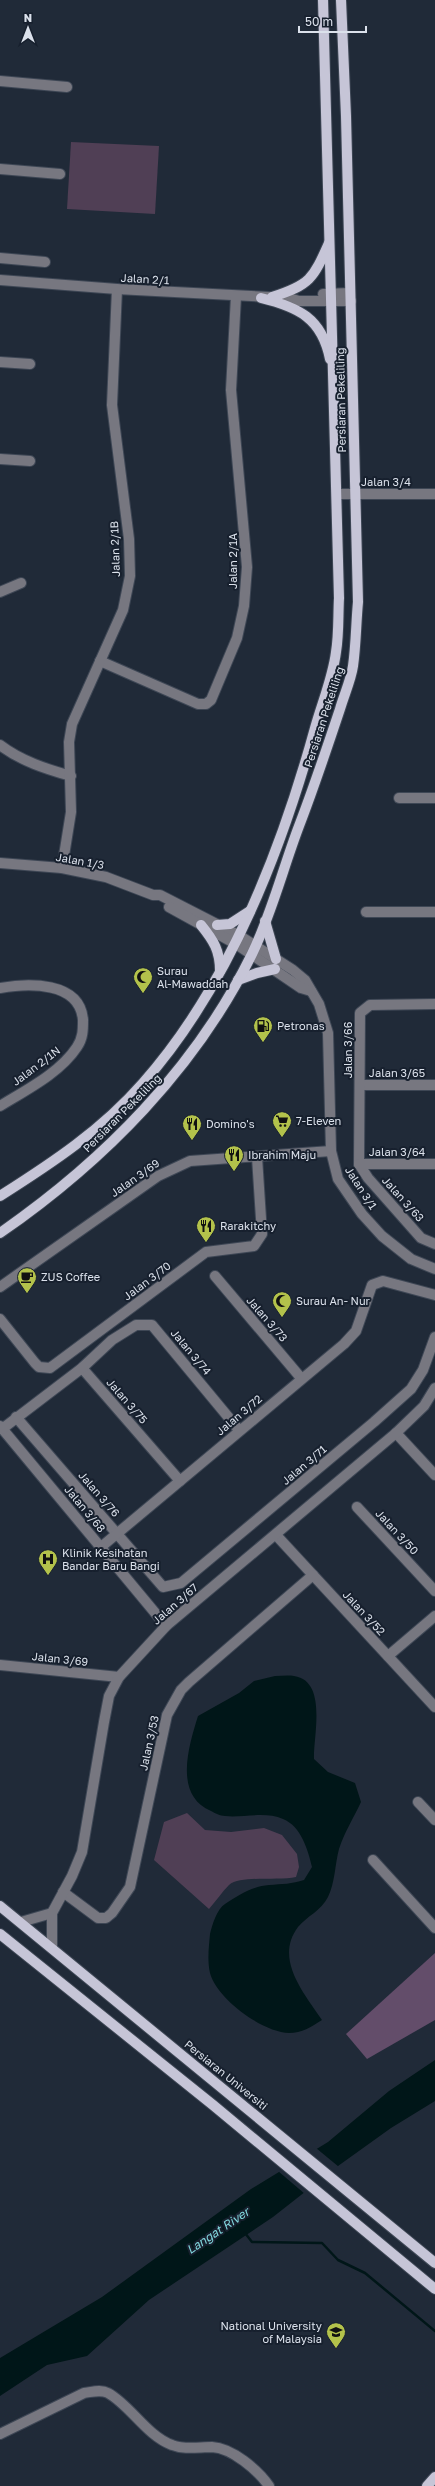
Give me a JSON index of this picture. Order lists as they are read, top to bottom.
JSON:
{
  "streets": {
    "main road": ["Persiaran Pekeliling", "Persiaran Universiti"],
    "street": [
      "Jalan 2/1",
      "Jalan 3/4",
      "Jalan 2/1B",
      "Jalan 2/1A",
      "Jalan 1/3",
      "Jalan 3/66",
      "Jalan 2/1N",
      "Jalan 3/65",
      "Jalan 3/64",
      "Jalan 3/69",
      "Jalan 3/1",
      "Jalan 3/63",
      "Jalan 3/70",
      "Jalan 3/73",
      "Jalan 3/74",
      "Jalan 3/75",
      "Jalan 3/72",
      "Jalan 3/71",
      "Jalan 3/76",
      "Jalan 3/68",
      "Jalan 3/50",
      "Jalan 3/67",
      "Jalan 3/52",
      "Jalan 3/53"
    ]
  },
  "crossings": [
    ["Jalan 2/1", "Persiaran Pekeliling"],
    ["Jalan 2/1", "Jalan 2/1B"],
    ["Jalan 2/1", "Jalan 2/1A"],
    ["Persiaran Pekeliling", "Jalan 3/4"],
    ["Persiaran Pekeliling", "Jalan 1/3"],
    ["Persiaran Pekeliling", "Jalan 3/1"],
    ["Jalan 2/1B", "Jalan 2/1A"],
    ["Jalan 2/1B", "Jalan 1/3"],
    ["Jalan 1/3", "Jalan 3/1"],
    ["Jalan 3/66", "Jalan 3/65"],
    ["Jalan 3/66", "Jalan 3/64"],
    ["Jalan 3/66", "Jalan 3/63"],
    ["Jalan 3/64", "Jalan 3/63"],
    ["Jalan 3/69", "Jalan 3/1"],
    ["Jalan 3/69", "Jalan 3/70"],
    ["Jalan 3/69", "Jalan 3/67"],
    ["Jalan 3/73", "Jalan 3/72"],
    ["Jalan 3/74", "Jalan 3/75"],
    ["Jalan 3/74", "Jalan 3/72"],
    ["Jalan 3/75", "Jalan 3/72"],
    ["Jalan 3/72", "Jalan 3/76"],
    ["Jalan 3/72", "Jalan 3/68"],
    ["Jalan 3/71", "Jalan 3/76"],
    ["Jalan 3/68", "Jalan 3/67"],
    ["Jalan 3/67", "Jalan 3/52"],
    ["Jalan 3/67", "Jalan 3/53"],
    ["Jalan 3/52", "Jalan 3/53"]
  ],
  "water": ["Langat River"],
  "places": {
    "mosque": ["Surau Al-Mawaddah", "Surau An- Nur"],
    "fuel station": ["Petronas"],
    "supermarket": ["7-Eleven"],
    "restaurant": ["Domino's", "Ibrahim Maju", "Rarakitchy"],
    "cafe": ["ZUS Coffee"],
    "hospital": ["Klinik Kesihatan Bandar Baru Bangi"],
    "school or university": ["National University of Malaysia"]
  },
  "scale_bar": "50 m",
  "north": "top"
}
